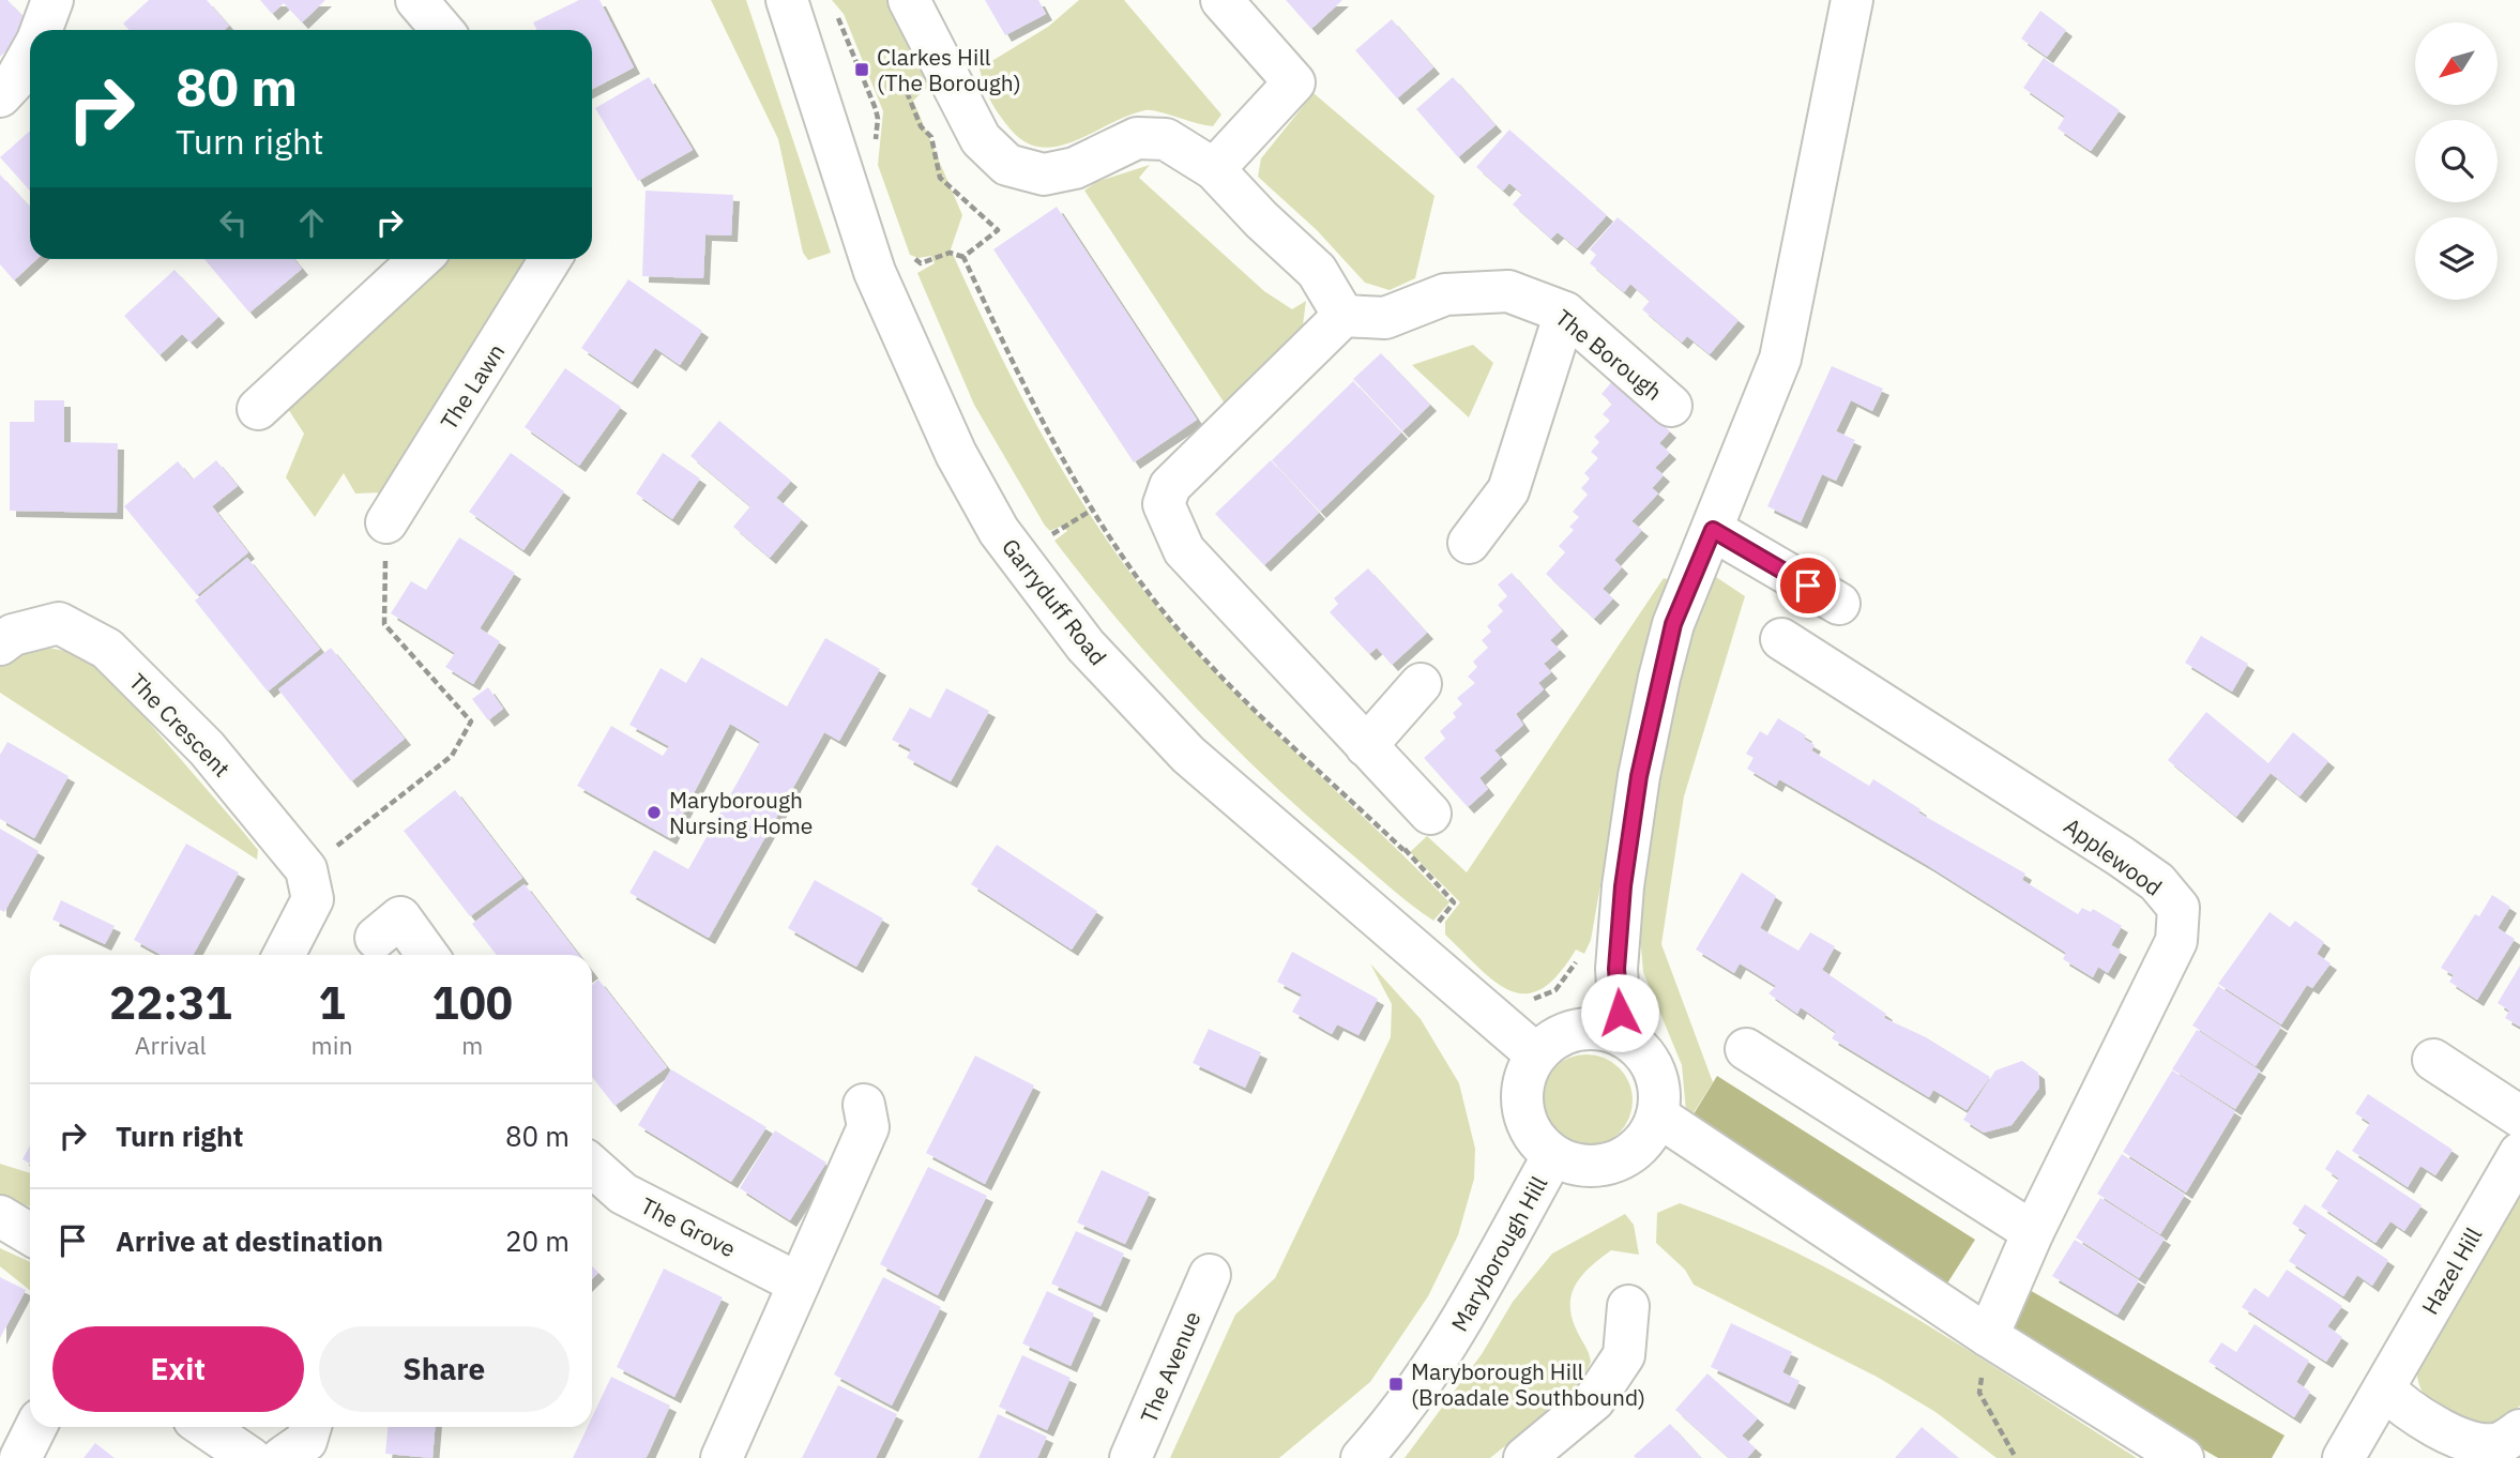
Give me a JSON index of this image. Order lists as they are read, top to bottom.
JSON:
{
  "streets": {
    "street": [
      "The Borough",
      "The Lawn",
      "Garryduff Road",
      "The Crescent",
      "Applewood",
      "The Grove",
      "Maryborough Hill",
      "Hazel Hill",
      "The Avenue"
    ]
  },
  "crossings": [
    ["Garryduff Road", "Maryborough Hill"]
  ],
  "places": {
    "transit": ["Clarkes Hill (The Borough)", "Maryborough Hill (Broadale Southbound)"],
    "other": ["Maryborough Nursing Home"]
  },
  "north": "bottom left",
  "page": {
    "turn": ["80 m", "Turn right"],
    "eta": [
      "22:31",
      "Arrival",
      "1",
      "min",
      "100",
      "m"
    ],
    "list": [
      {
        "name": "Turn right",
        "value": "80 m"
      },
      {
        "name": "Arrive at destination",
        "value": "20 m"
      }
    ],
    "buttons": ["Exit", "Share"]
  }
}
